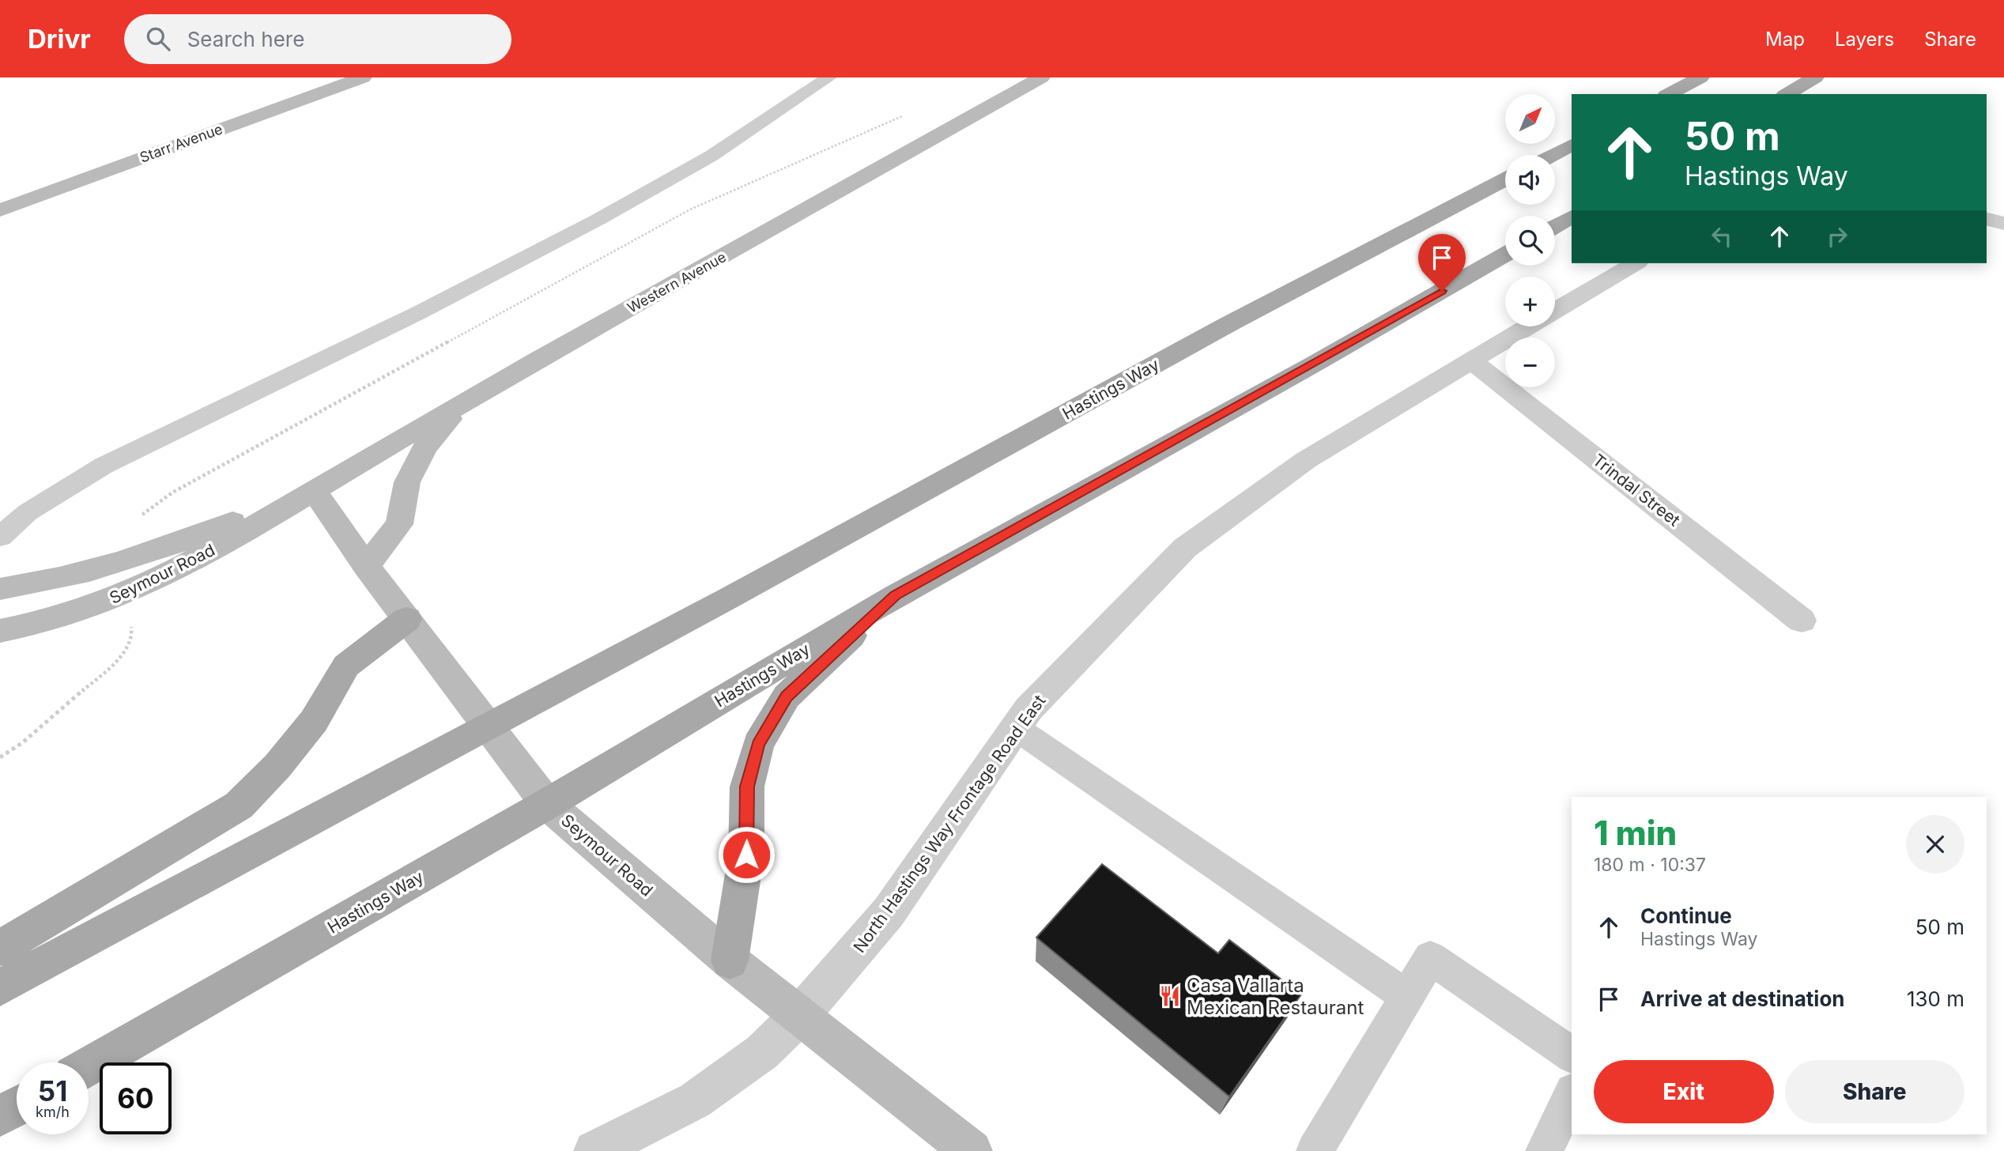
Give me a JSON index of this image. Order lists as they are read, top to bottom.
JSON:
{
  "streets": {
    "main road": ["Hastings Way"],
    "street": [
      "Starr Avenue",
      "Western Avenue",
      "Trindal Street",
      "Seymour Road",
      "North Hastings Way Frontage Road East"
    ]
  },
  "crossings": [
    ["Western Avenue", "Seymour Road"],
    ["Hastings Way", "Seymour Road"],
    ["Trindal Street", "North Hastings Way Frontage Road East"],
    ["Seymour Road", "North Hastings Way Frontage Road East"]
  ],
  "places": {
    "restaurant": ["Casa Vallarta Mexican Restaurant"]
  },
  "north": "top right",
  "page": {
    "header": "Drivr",
    "search": "Search here",
    "nav": ["Map", "Layers", "Share"],
    "map_buttons": ["+", "−"],
    "turn": ["50 m", "Hastings Way"],
    "heading": ["1 min", "180 m · 10:37"],
    "list": [
      {
        "name": "Continue",
        "note": "Hastings Way",
        "value": "50 m"
      },
      {
        "name": "Arrive at destination",
        "value": "130 m"
      }
    ],
    "buttons": ["Exit", "Share"],
    "speed": "51 km/h",
    "limit": "60"
  }
}
